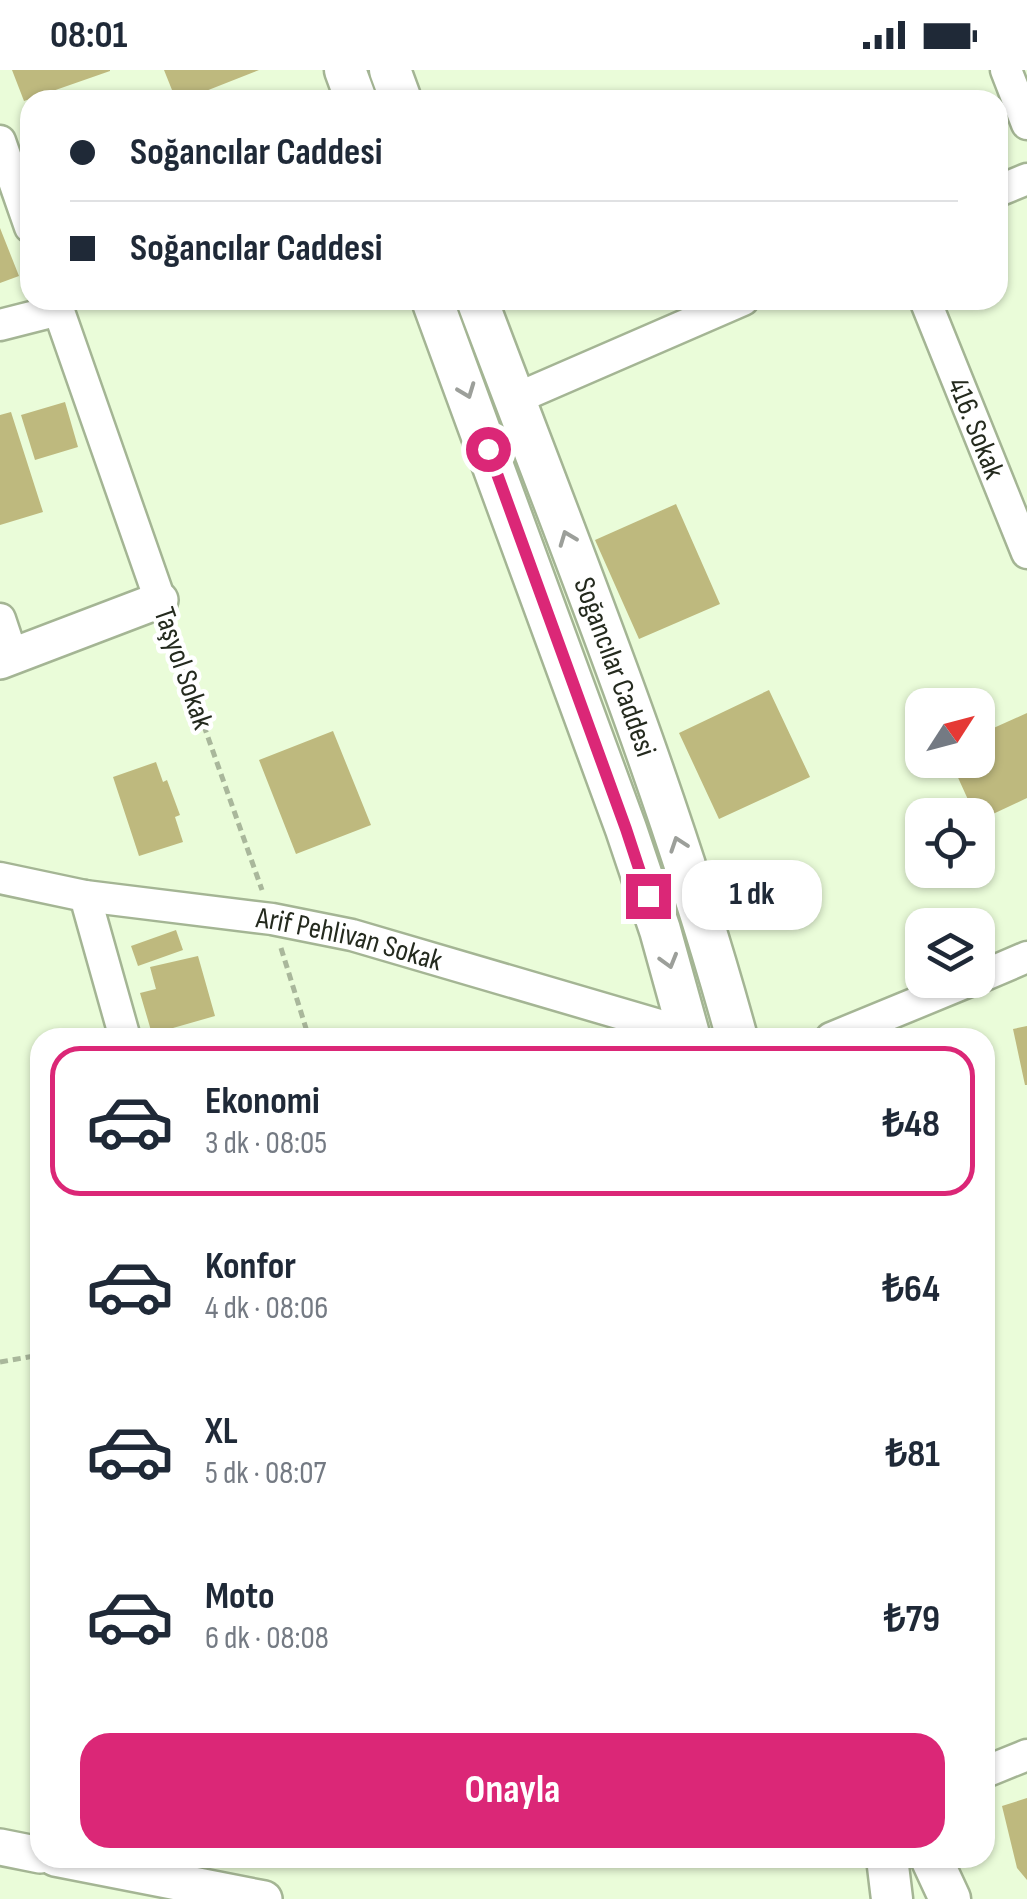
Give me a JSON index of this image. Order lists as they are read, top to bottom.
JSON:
{
  "streets": {
    "main road": ["Soğancılar Caddesi"],
    "street": ["416. Sokak", "Taşyol Sokak", "Arif Pehlivan Sokak"]
  },
  "crossings": [
    ["Taşyol Sokak", "Arif Pehlivan Sokak"]
  ],
  "north": "top right",
  "page": {
    "status": "08:01",
    "banner": ["Soğancılar Caddesi", "Soğancılar Caddesi"],
    "bubble": "1 dk",
    "list": [
      {
        "name": "Ekonomi",
        "note": "3 dk · 08:05",
        "value": "₺48"
      },
      {
        "name": "Konfor",
        "note": "4 dk · 08:06",
        "value": "₺64"
      },
      {
        "name": "XL",
        "note": "5 dk · 08:07",
        "value": "₺81"
      },
      {
        "name": "Moto",
        "note": "6 dk · 08:08",
        "value": "₺79"
      }
    ],
    "buttons": "Onayla"
  }
}
